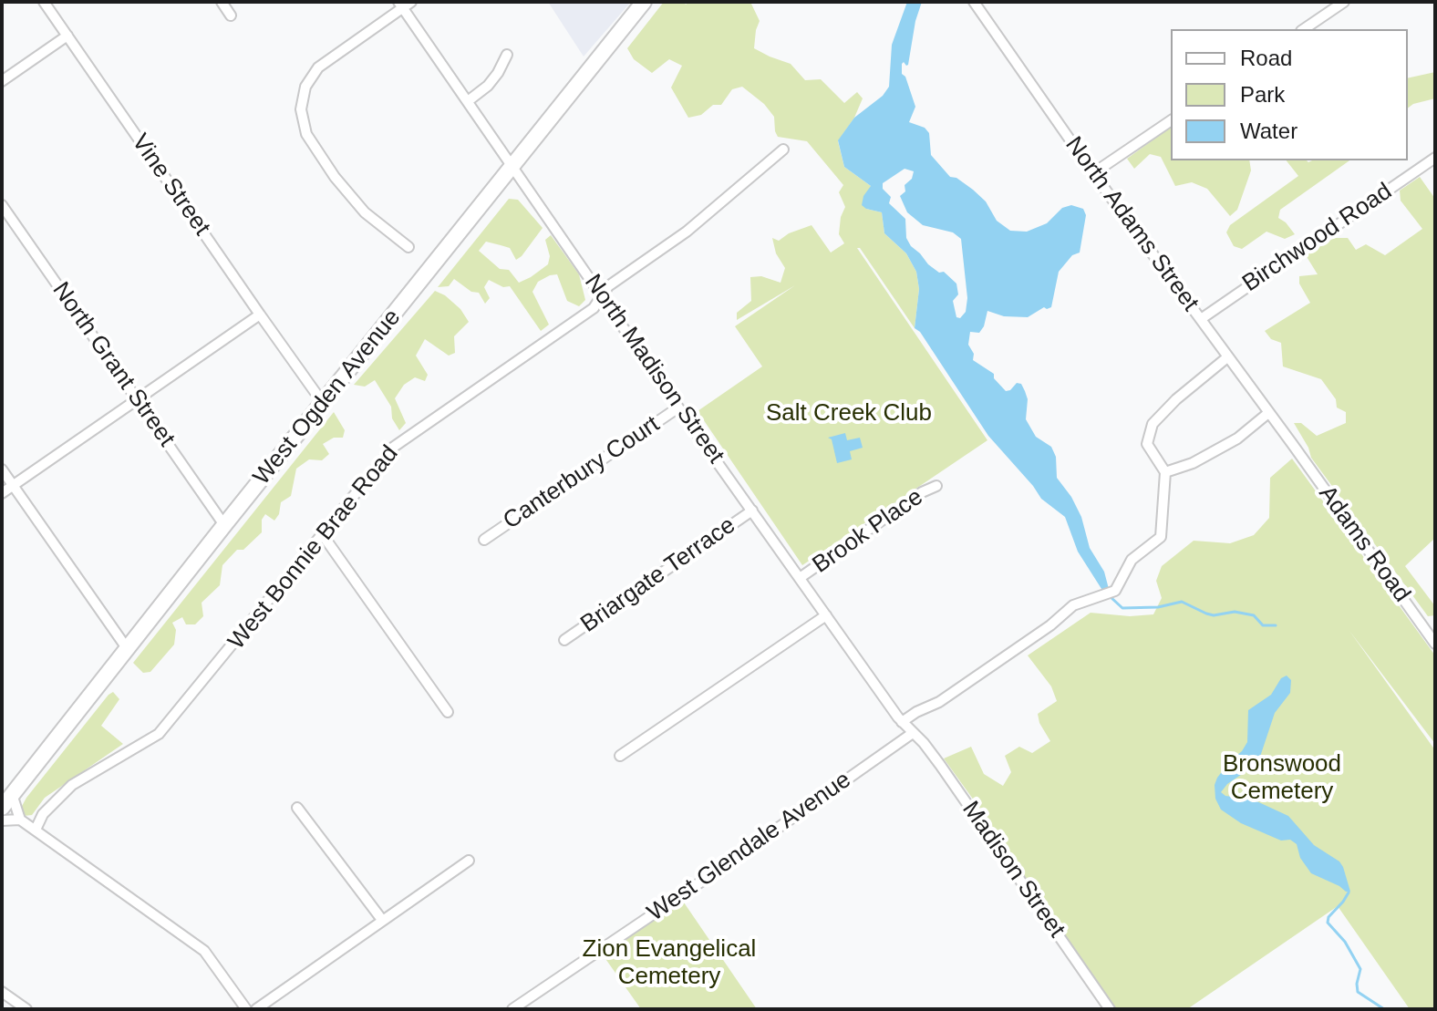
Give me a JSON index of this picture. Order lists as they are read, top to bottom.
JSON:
{
  "streets": {
    "main road": ["West Ogden Avenue"],
    "street": [
      "Vine Street",
      "North Adams Street",
      "Birchwood Road",
      "North Grant Street",
      "North Madison Street",
      "Canterbury Court",
      "Brook Place",
      "Adams Road",
      "West Bonnie Brae Road",
      "Briargate Terrace",
      "West Glendale Avenue",
      "Madison Street"
    ]
  },
  "crossings": [
    ["North Adams Street", "Birchwood Road"],
    ["North Adams Street", "Adams Road"],
    ["North Grant Street", "West Ogden Avenue"],
    ["North Madison Street", "West Ogden Avenue"],
    ["North Madison Street", "Canterbury Court"],
    ["North Madison Street", "Brook Place"],
    ["North Madison Street", "West Bonnie Brae Road"],
    ["North Madison Street", "Briargate Terrace"],
    ["North Madison Street", "West Glendale Avenue"],
    ["North Madison Street", "Madison Street"],
    ["West Glendale Avenue", "Madison Street"]
  ],
  "parks": ["Salt Creek Club", "Bronswood Cemetery", "Zion Evangelical Cemetery"],
  "legend": ["Road", "Park", "Water"]
}
